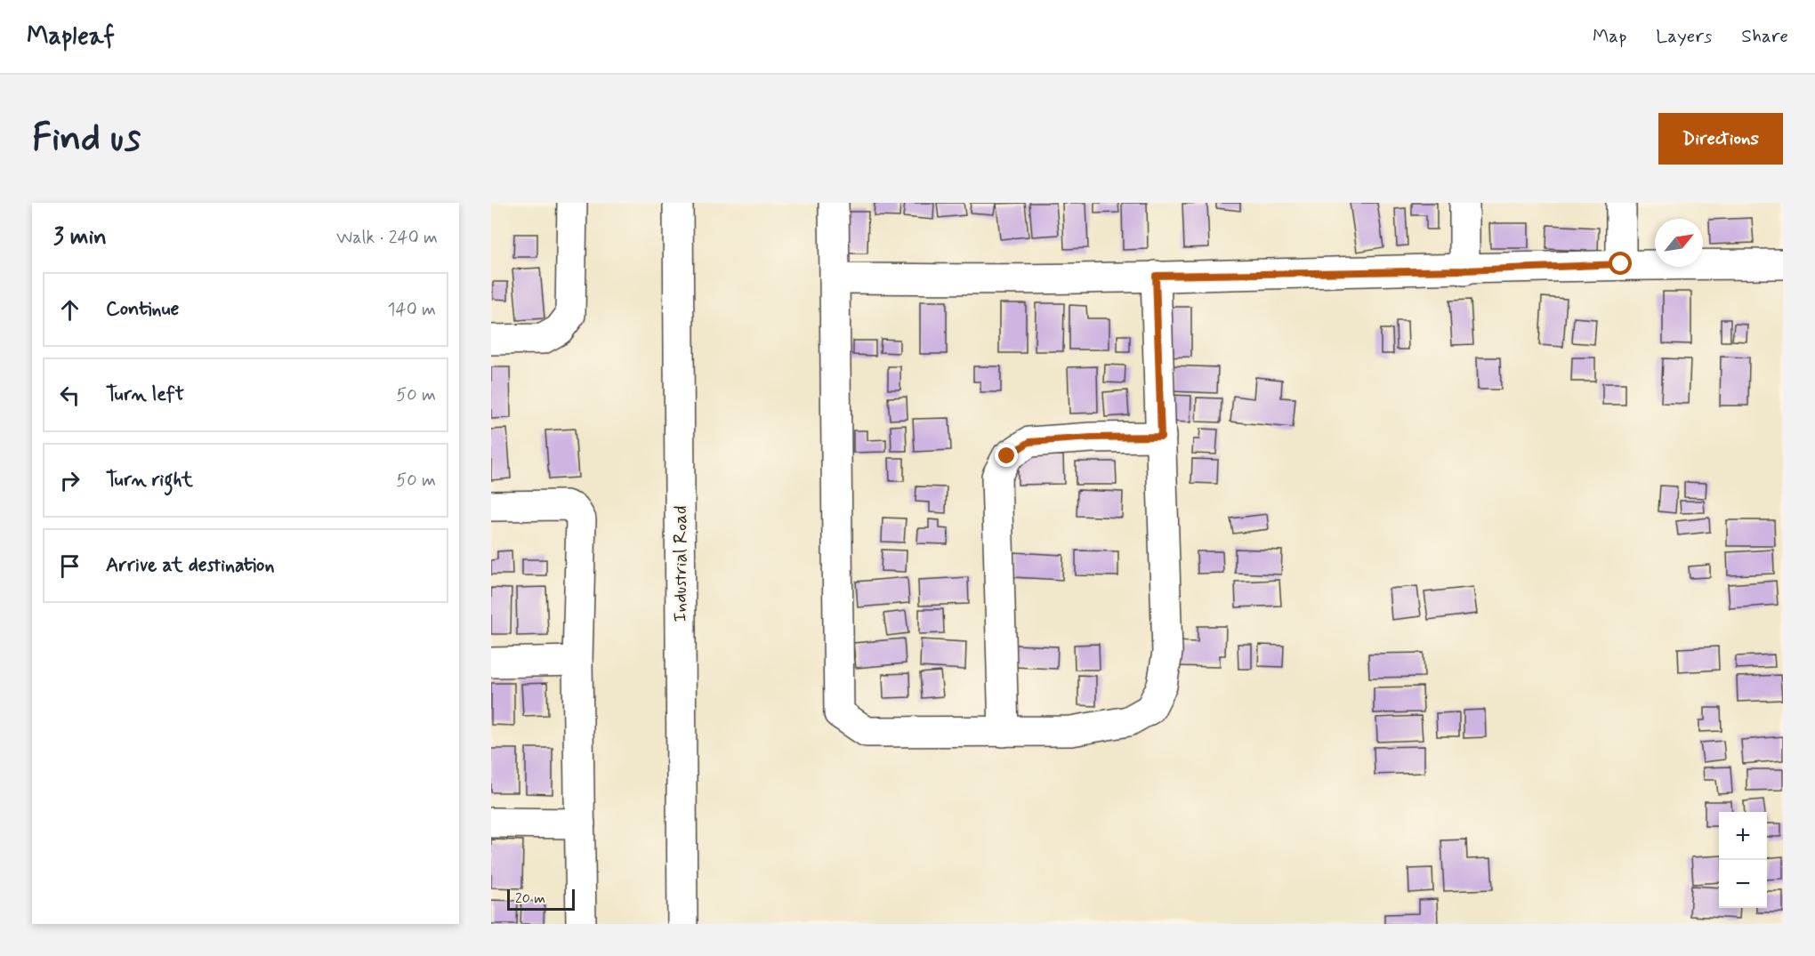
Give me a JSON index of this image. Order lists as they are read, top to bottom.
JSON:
{
  "streets": {
    "street": ["Industrial Road"]
  },
  "scale_bar": "20 m",
  "north": "top right",
  "page": {
    "header": "Mapleaf",
    "nav": ["Map", "Layers", "Share"],
    "buttons": "Directions",
    "title": "Find us",
    "heading": ["3 min", "Walk · 240 m"],
    "list": [
      ["Continue", "140 m"],
      ["Turn left", "50 m"],
      ["Turn right", "50 m"],
      "Arrive at destination"
    ],
    "map_buttons": ["+", "−"],
    "scale": "20 m"
  }
}
